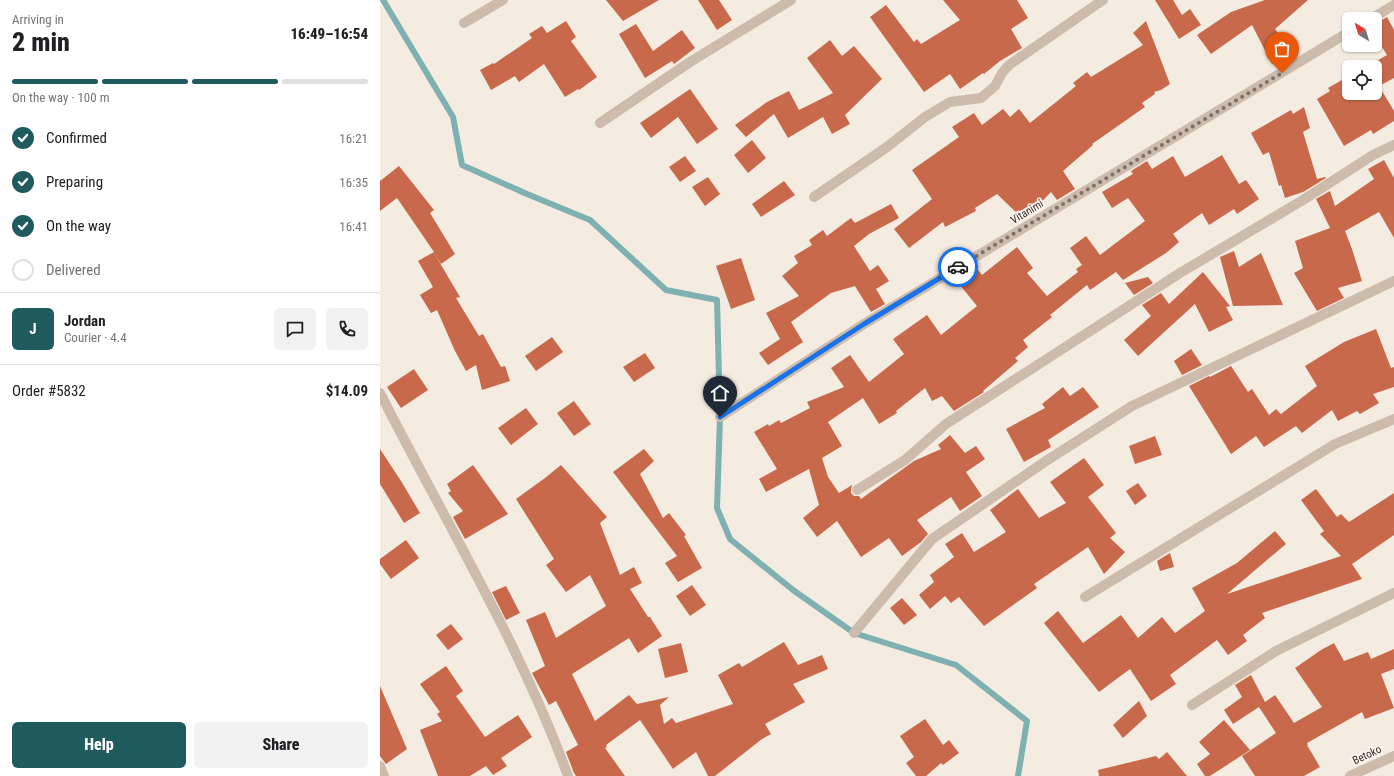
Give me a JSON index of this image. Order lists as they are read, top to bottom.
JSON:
{
  "streets": {
    "street": ["Vitanimi", "Betoko"]
  },
  "north": "top left",
  "page": {
    "heading": ["2 min", "Arriving in", "16:49–16:54"],
    "panel": [
      "Jordan",
      "Courier · 4.4",
      "Order #5832",
      "$14.09"
    ],
    "bar": "On the way · 100 m",
    "list": [
      ["Confirmed", "16:21"],
      ["Preparing", "16:35"],
      ["On the way", "16:41"],
      "Delivered"
    ],
    "round": "J",
    "buttons": ["Help", "Share"]
  }
}
